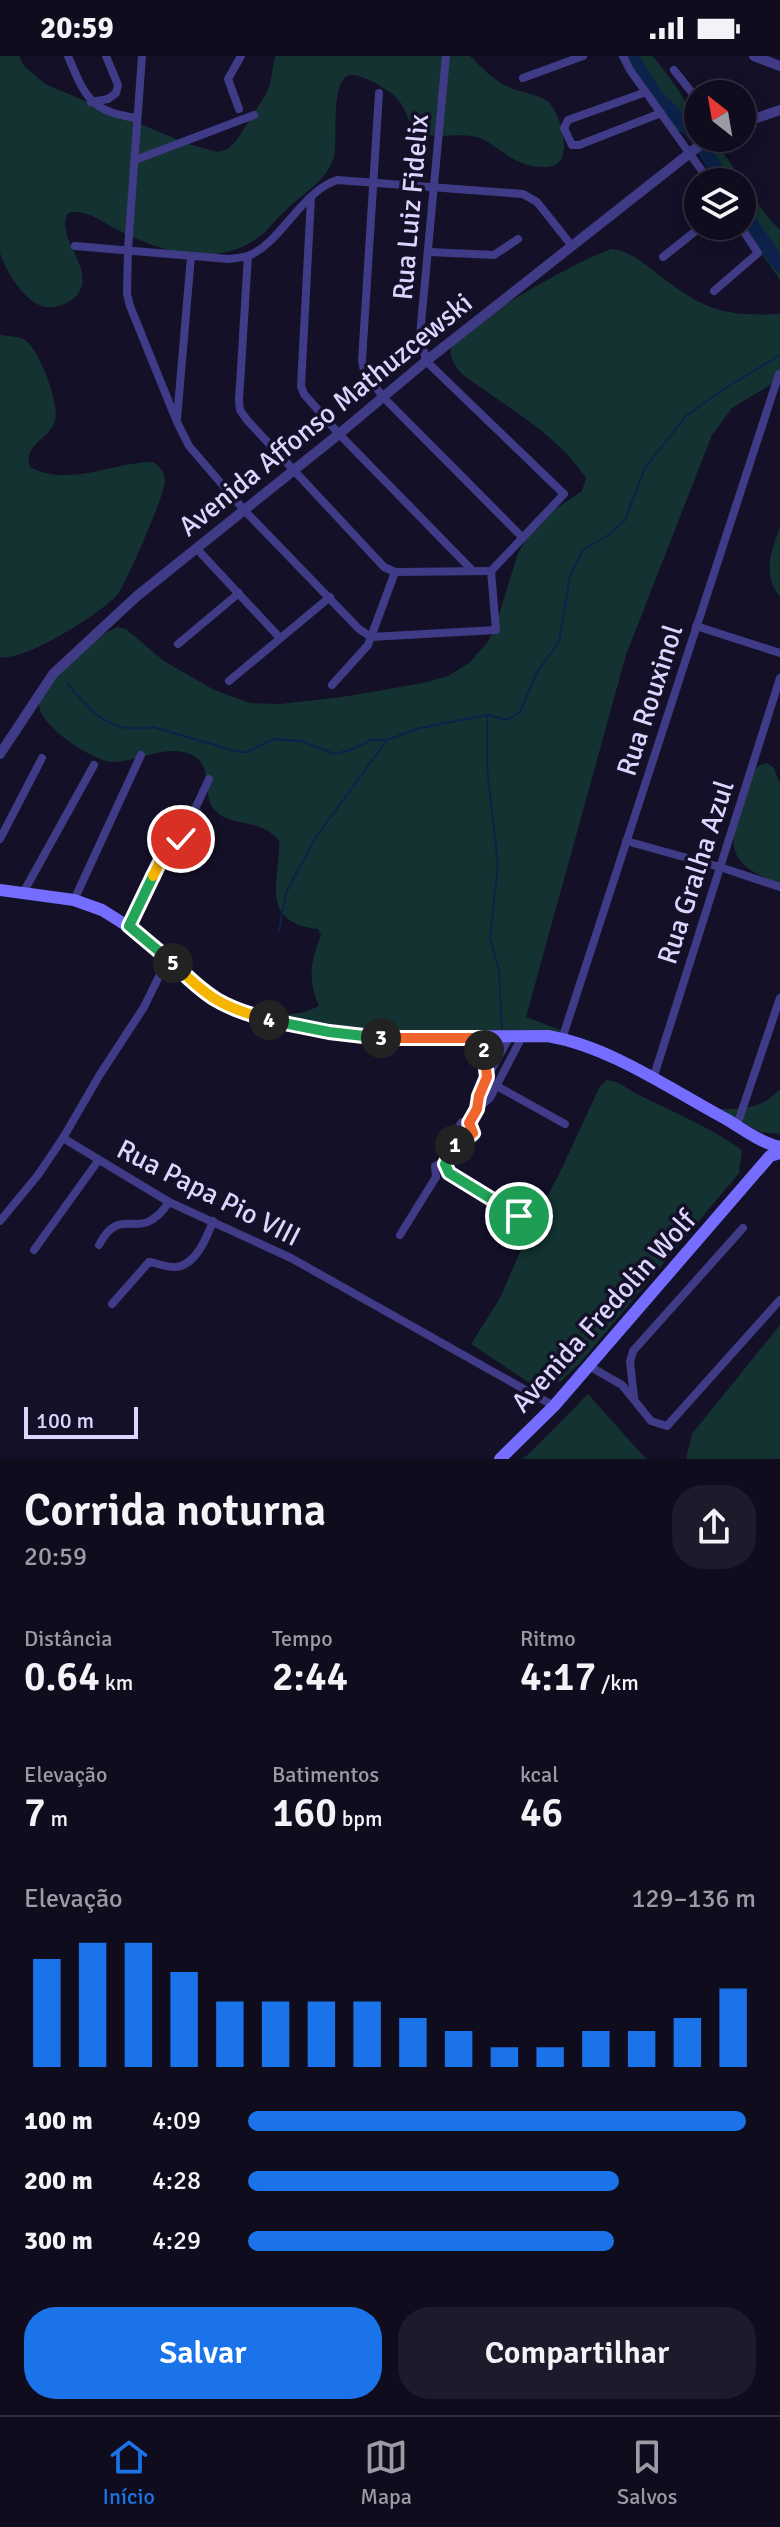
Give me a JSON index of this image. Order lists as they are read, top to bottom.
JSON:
{
  "streets": {
    "main road": ["Avenida Fredolin Wolf"],
    "street": [
      "Rua Luiz Fidelix",
      "Avenida Affonso Mathuzcewski",
      "Rua Rouxinol",
      "Rua Gralha Azul",
      "Rua Papa Pio VIII"
    ]
  },
  "crossings": [
    ["Rua Luiz Fidelix", "Avenida Affonso Mathuzcewski"],
    ["Rua Papa Pio VIII", "Avenida Fredolin Wolf"]
  ],
  "scale_bar": "100 m",
  "north": "top left",
  "page": {
    "status": "20:59",
    "pins": [
      "5",
      "4",
      "3",
      "2",
      "1"
    ],
    "scale": "100 m",
    "heading": ["Corrida noturna", "20:59"],
    "stats": [
      ["Distância", "0.64 km"],
      ["Tempo", "2:44"],
      ["Ritmo", "4:17 /km"],
      ["Elevação", "7 m"],
      ["Batimentos", "160 bpm"],
      ["kcal", "46"]
    ],
    "chart": ["Elevação", "129–136 m"],
    "list": [
      {
        "name": "100 m",
        "note": "4:09"
      },
      {
        "name": "200 m",
        "note": "4:28"
      },
      {
        "name": "300 m",
        "note": "4:29"
      }
    ],
    "buttons": ["Salvar", "Compartilhar"],
    "tabs": ["Início", "Mapa", "Salvos"]
  }
}
